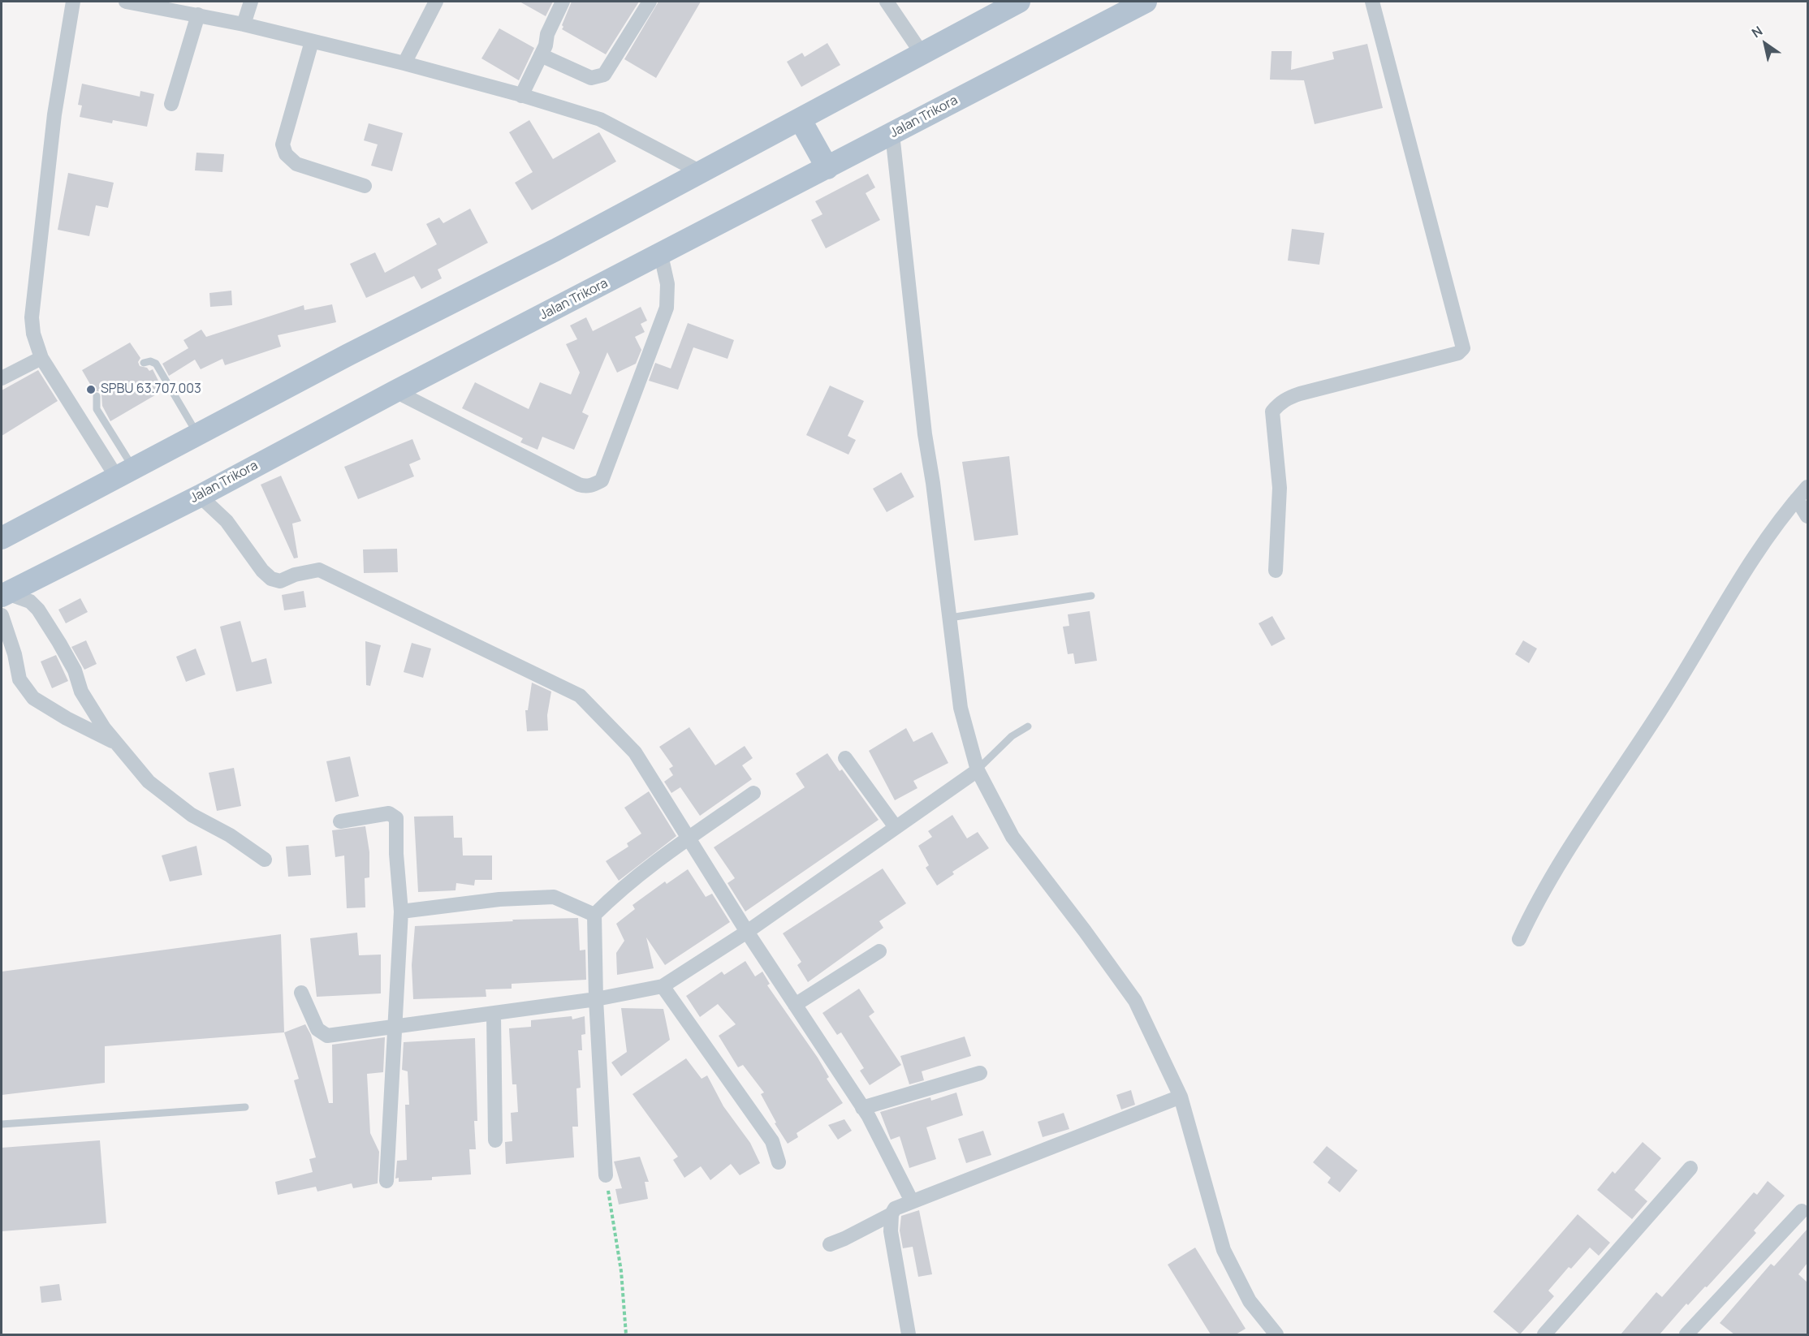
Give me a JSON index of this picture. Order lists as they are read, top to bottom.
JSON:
{
  "streets": {
    "main road": ["Jalan Trikora"]
  },
  "places": ["SPBU 63.707.003"],
  "north": "top left"
}
